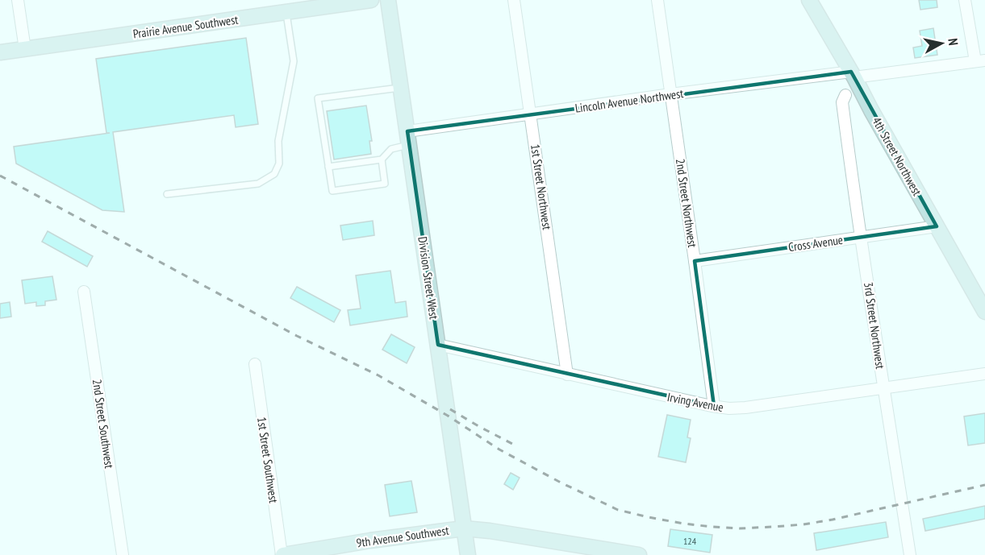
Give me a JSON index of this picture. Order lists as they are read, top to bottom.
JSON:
{
  "streets": {
    "street": [
      "Prairie Avenue Southwest",
      "Lincoln Avenue Northwest",
      "4th Street Northwest",
      "1st Street Northwest",
      "2nd Street Northwest",
      "Cross Avenue",
      "Division Street West",
      "3rd Street Northwest",
      "Irving Avenue",
      "2nd Street Southwest",
      "1st Street Southwest",
      "9th Avenue Southwest"
    ]
  },
  "crossings": [
    ["Lincoln Avenue Northwest", "4th Street Northwest"],
    ["Lincoln Avenue Northwest", "1st Street Northwest"],
    ["Lincoln Avenue Northwest", "2nd Street Northwest"],
    ["Lincoln Avenue Northwest", "Division Street West"],
    ["4th Street Northwest", "Cross Avenue"],
    ["1st Street Northwest", "Irving Avenue"],
    ["2nd Street Northwest", "Cross Avenue"],
    ["2nd Street Northwest", "Irving Avenue"],
    ["Cross Avenue", "3rd Street Northwest"],
    ["Division Street West", "Irving Avenue"],
    ["Division Street West", "9th Avenue Southwest"],
    ["3rd Street Northwest", "Irving Avenue"],
    ["1st Street Southwest", "9th Avenue Southwest"]
  ],
  "house_numbers": ["124"],
  "north": "right"
}
